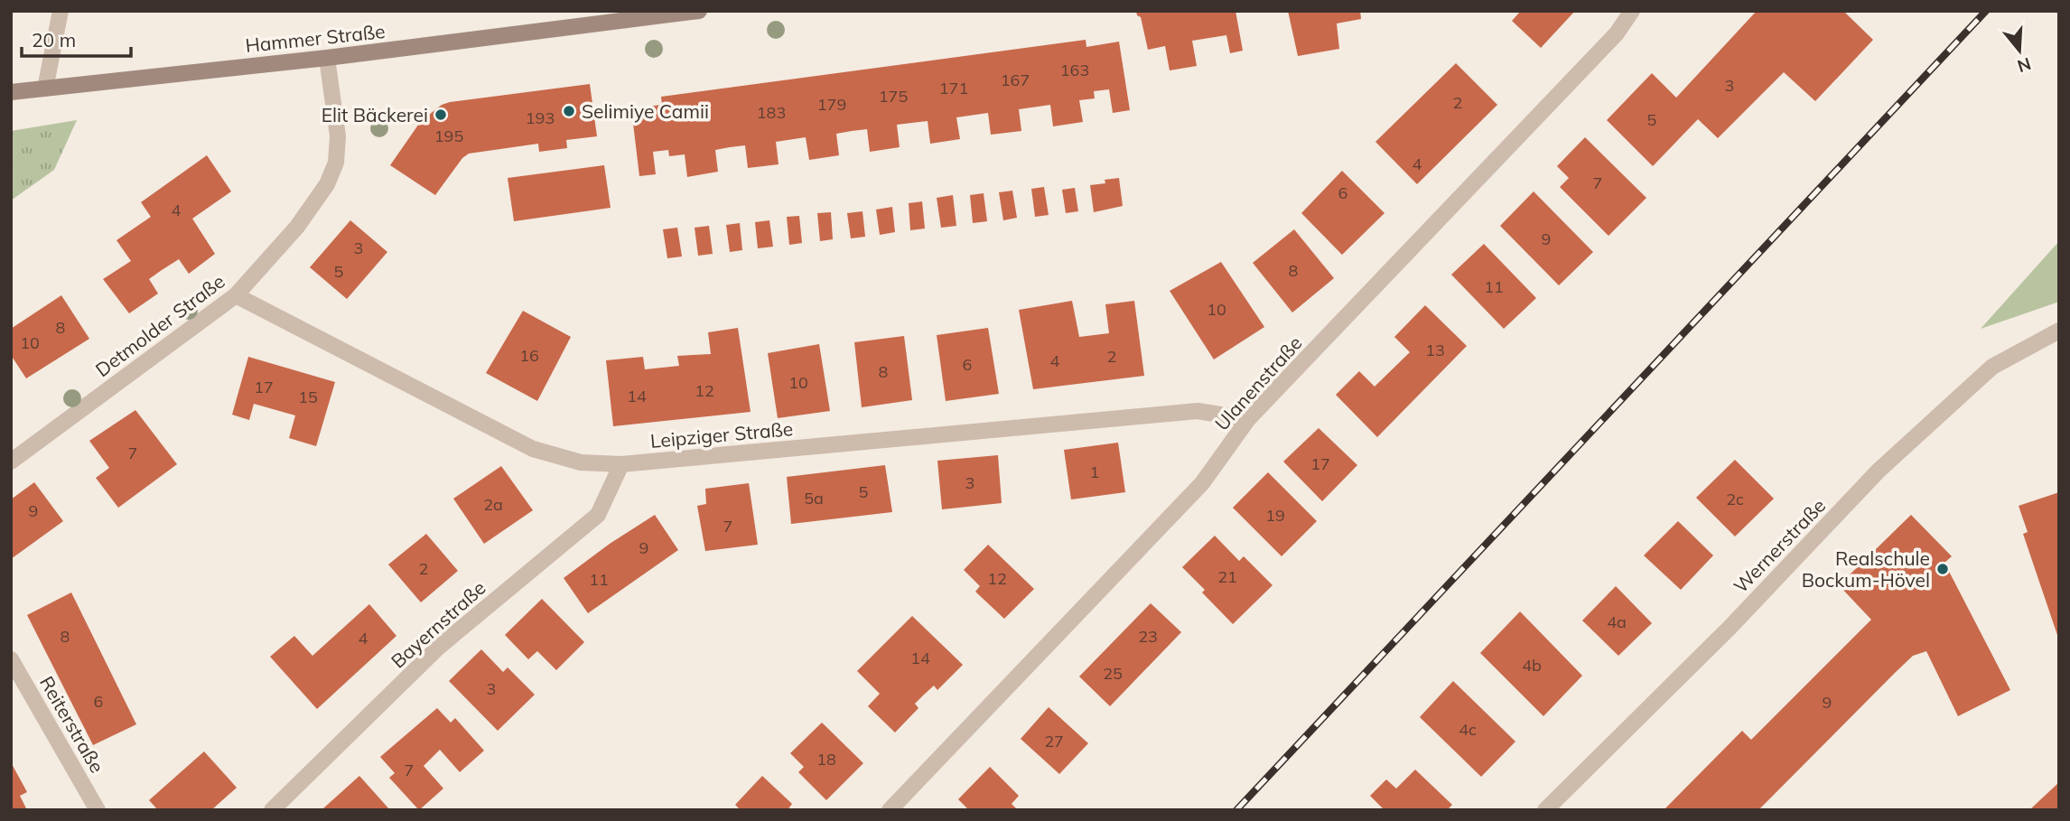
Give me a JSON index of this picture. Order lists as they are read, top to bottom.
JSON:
{
  "streets": {
    "main road": ["Hammer Straße"],
    "street": [
      "Detmolder Straße",
      "Ulanenstraße",
      "Leipziger Straße",
      "Wernerstraße",
      "Bayernstraße",
      "Reiterstraße"
    ]
  },
  "crossings": [
    ["Hammer Straße", "Detmolder Straße"],
    ["Detmolder Straße", "Leipziger Straße"],
    ["Ulanenstraße", "Leipziger Straße"],
    ["Leipziger Straße", "Bayernstraße"]
  ],
  "places": ["Selimiye Camii", "Elit Bäckerei", "Realschule Bockum-Hövel"],
  "house_numbers": [
    "163",
    "167",
    "3",
    "171",
    "175",
    "2",
    "179",
    "183",
    "193",
    "5",
    "195",
    "4",
    "7",
    "6",
    "4",
    "9",
    "3",
    "8",
    "5",
    "11",
    "10",
    "8",
    "10",
    "13",
    "16",
    "2",
    "4",
    "6",
    "8",
    "10",
    "17",
    "12",
    "14",
    "15",
    "7",
    "17",
    "1",
    "3",
    "5",
    "5a",
    "2c",
    "2a",
    "9",
    "19",
    "7",
    "9",
    "2",
    "21",
    "12",
    "11",
    "4a",
    "8",
    "23",
    "4",
    "14",
    "4b",
    "25",
    "3",
    "6",
    "9",
    "4c",
    "27",
    "18",
    "7"
  ],
  "scale_bar": "20 m",
  "north": "bottom"
}
